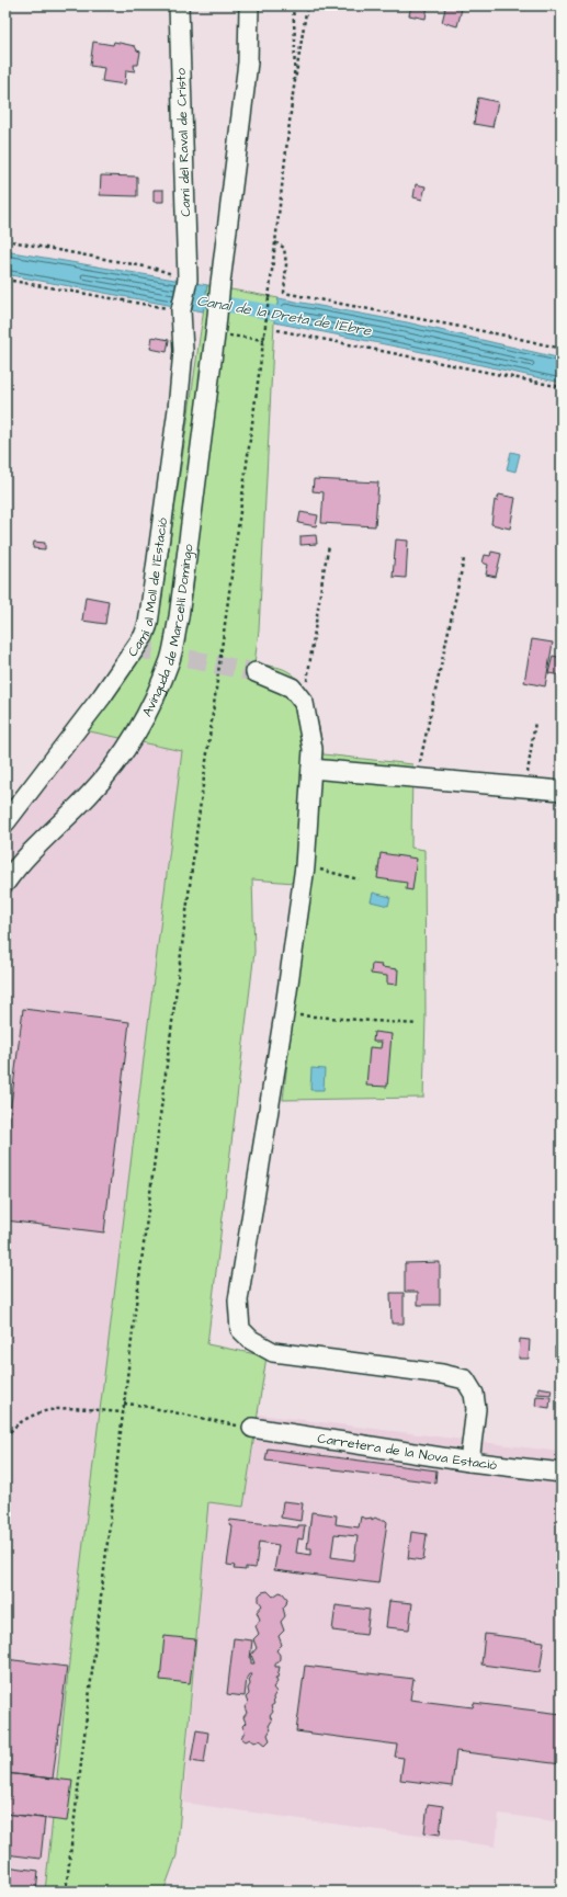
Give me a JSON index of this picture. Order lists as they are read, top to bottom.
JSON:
{
  "streets": {
    "street": [
      "Camí del Raval de Cristo",
      "Camí al Moll de l'Estació",
      "Avinguda de Marcel·lí Domingo",
      "Carretera de la Nova Estació"
    ]
  },
  "crossings": [
    ["Camí del Raval de Cristo", "Camí al Moll de l'Estació"]
  ],
  "water": ["Canal de la Dreta de l'Ebre"]
}
